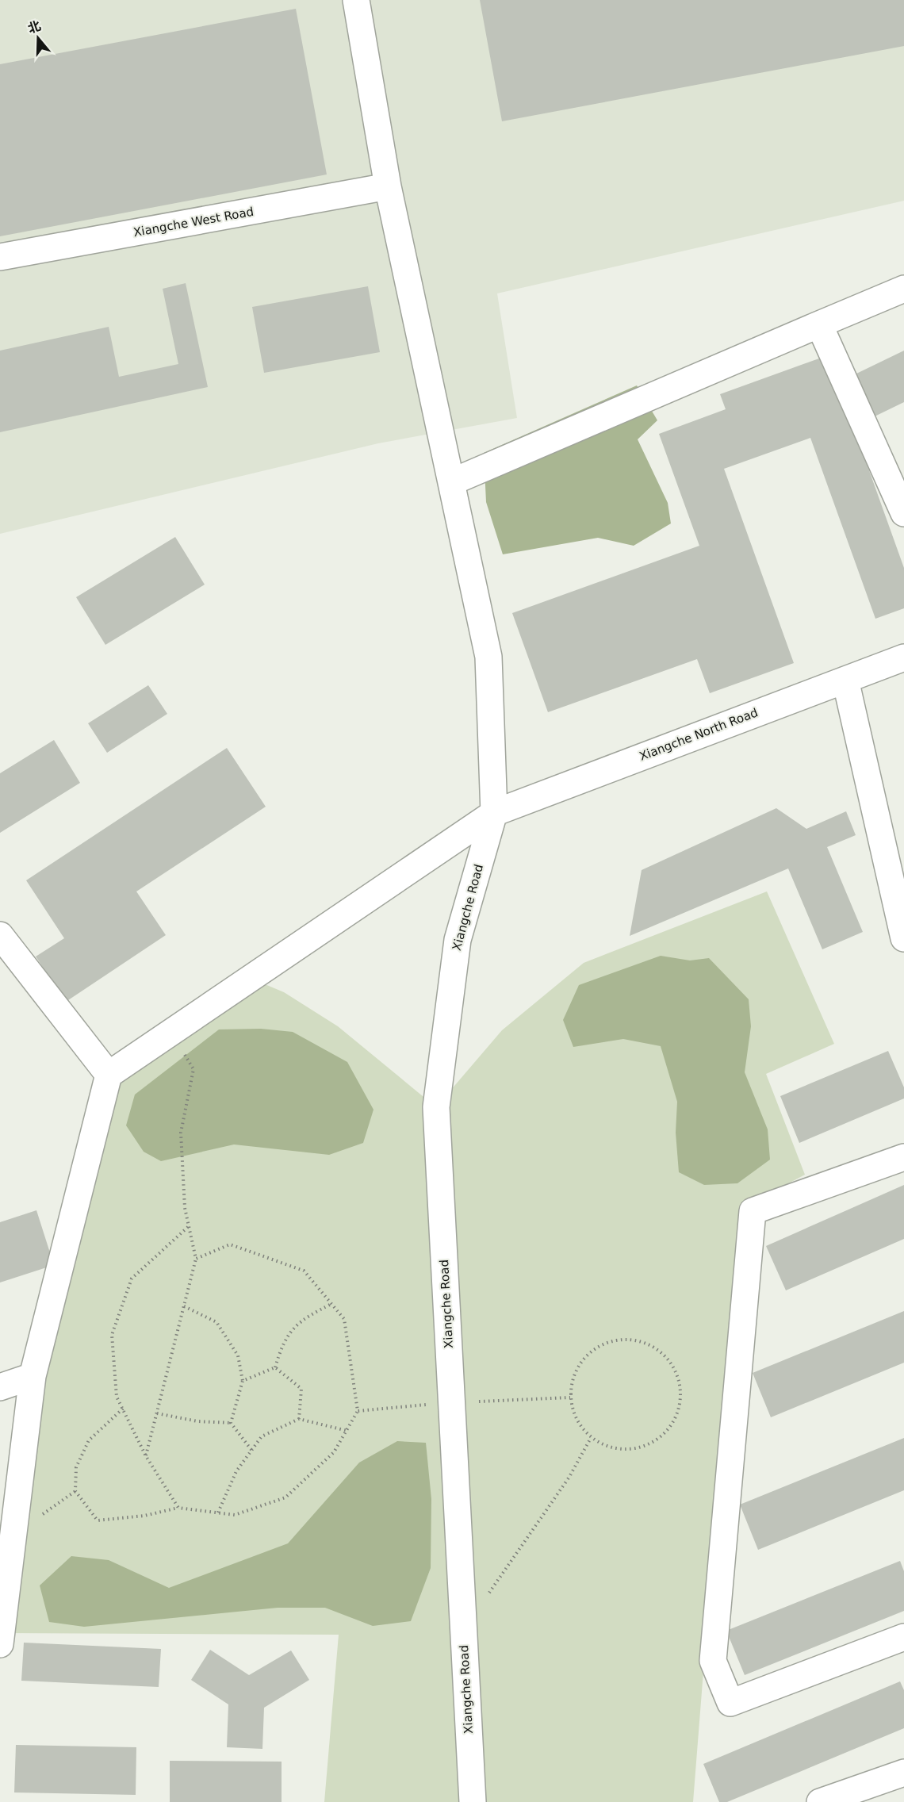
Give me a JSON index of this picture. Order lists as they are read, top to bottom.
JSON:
{
  "streets": {
    "street": ["Xiangche West Road", "Xiangche North Road", "Xiangche Road"]
  },
  "crossings": [
    ["Xiangche West Road", "Xiangche Road"],
    ["Xiangche North Road", "Xiangche Road"]
  ],
  "north": "top"
}
